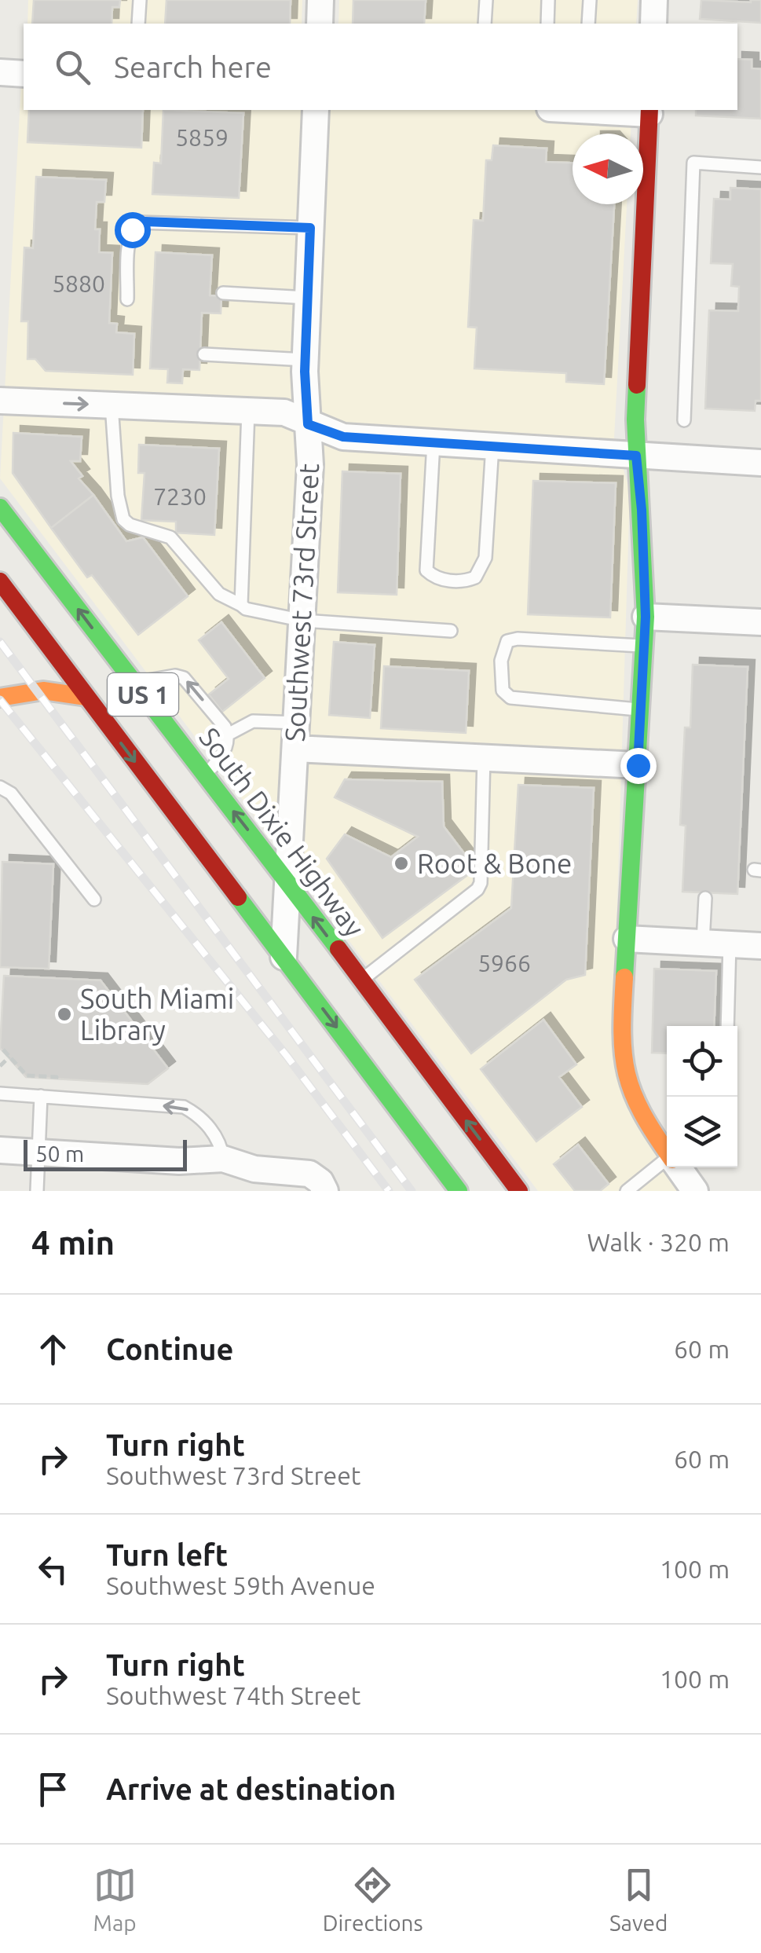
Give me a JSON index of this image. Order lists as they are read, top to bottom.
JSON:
{
  "streets": {
    "main road": ["US 1", "South Dixie Highway"],
    "street": ["Southwest 73rd Street"]
  },
  "crossings": [
    ["Southwest 73rd Street", "US 1"],
    ["Southwest 73rd Street", "South Dixie Highway"]
  ],
  "places": ["Root & Bone", "South Miami Library"],
  "house_numbers": [
    "5859",
    "5880",
    "7230",
    "5966"
  ],
  "scale_bar": "50 m",
  "north": "left",
  "page": {
    "search": "Search here",
    "scale": "50 m",
    "heading": ["4 min", "Walk · 320 m"],
    "list": [
      ["Continue", "60 m"],
      ["Turn right", "Southwest 73rd Street", "60 m"],
      ["Turn left", "Southwest 59th Avenue", "100 m"],
      ["Turn right", "Southwest 74th Street", "100 m"],
      "Arrive at destination"
    ],
    "nav": ["Map", "Directions", "Saved"]
  }
}
